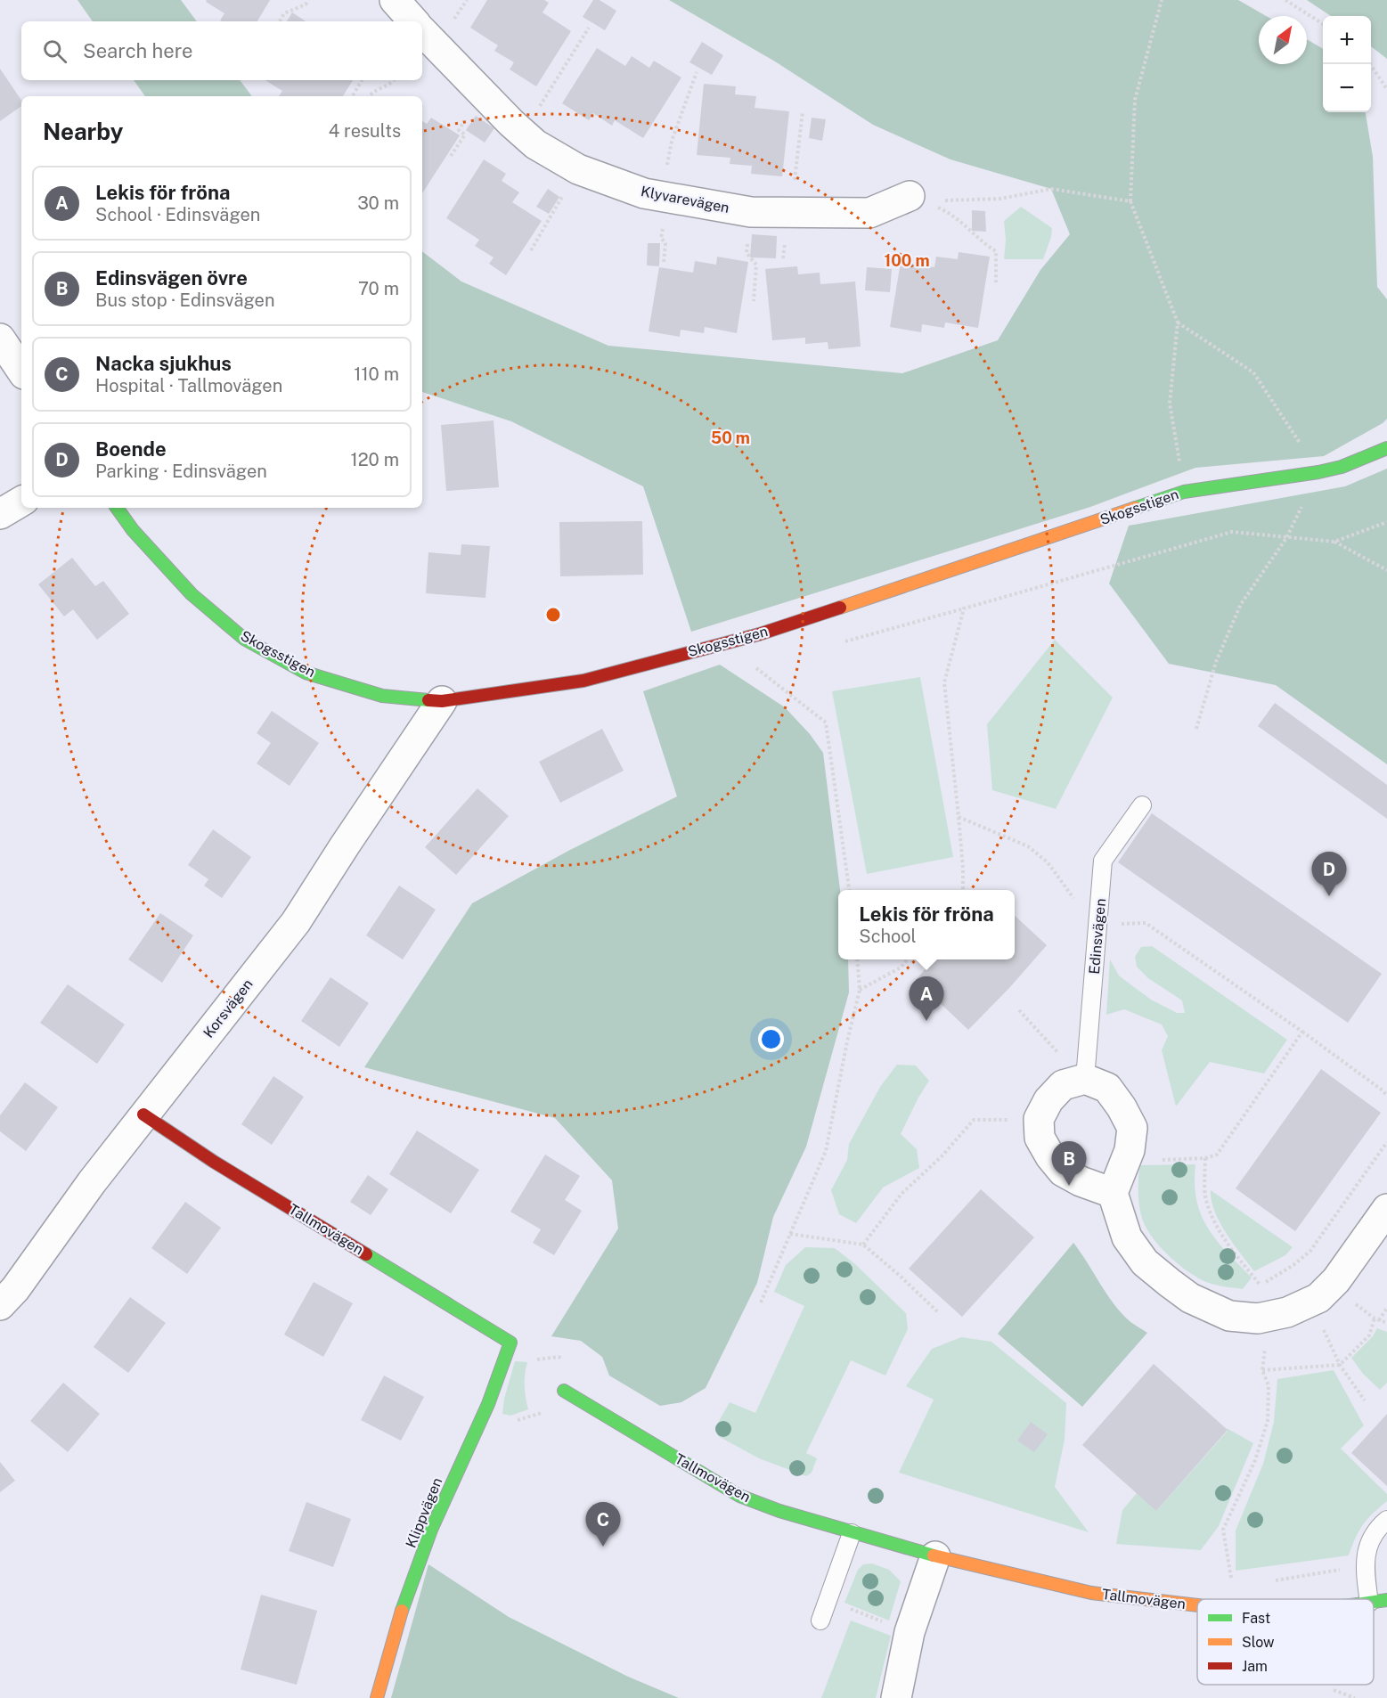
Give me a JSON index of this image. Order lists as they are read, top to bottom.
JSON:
{
  "streets": {
    "street": [
      "Klyvarevägen",
      "Skogsstigen",
      "Korsvägen",
      "Tallmovägen",
      "Klippvägen"
    ],
    "lane": ["Edinsvägen"]
  },
  "crossings": [
    ["Skogsstigen", "Korsvägen"],
    ["Korsvägen", "Tallmovägen"],
    ["Tallmovägen", "Klippvägen"]
  ],
  "legend": ["Fast", "Slow", "Jam"],
  "north": "top right",
  "page": {
    "map_buttons": ["+", "−"],
    "search": "Search here",
    "heading": ["Nearby", "4 results"],
    "list": [
      {
        "mark": "A",
        "name": "Lekis för fröna",
        "note": "School · Edinsvägen",
        "value": "30 m"
      },
      {
        "mark": "B",
        "name": "Edinsvägen övre",
        "note": "Bus stop · Edinsvägen",
        "value": "70 m"
      },
      {
        "mark": "C",
        "name": "Nacka sjukhus",
        "note": "Hospital · Tallmovägen",
        "value": "110 m"
      },
      {
        "mark": "D",
        "name": "Boende",
        "note": "Parking · Edinsvägen",
        "value": "120 m"
      }
    ],
    "pins": [
      "D",
      "A",
      "B",
      "C"
    ],
    "popup": ["Lekis för fröna", "School"]
  },
  "rings": ["100 m", "50 m"]
}
